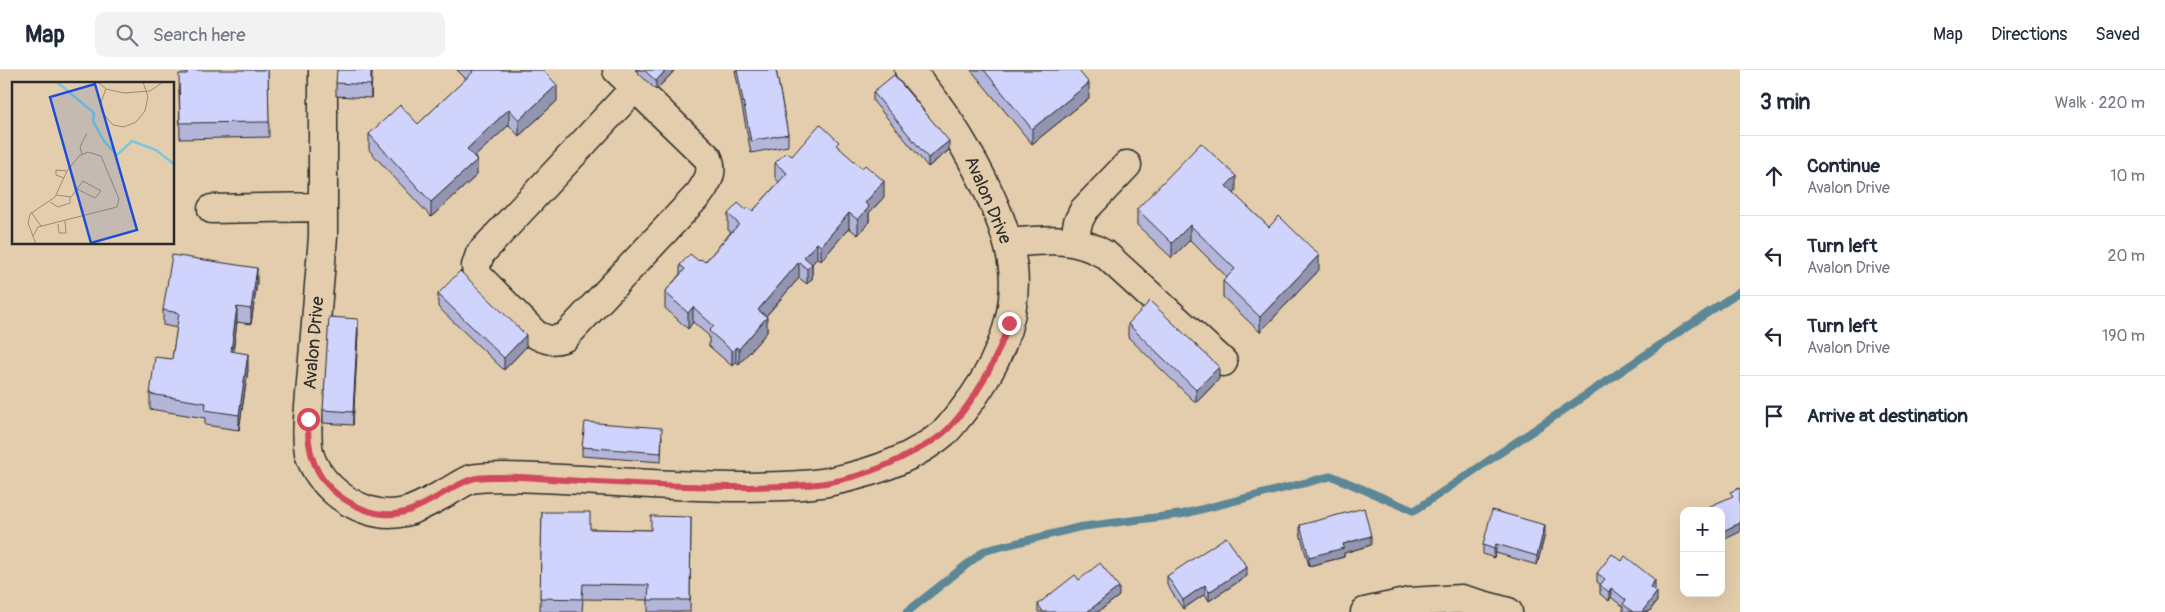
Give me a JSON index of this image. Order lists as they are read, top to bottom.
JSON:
{
  "streets": {
    "street": ["Avalon Drive"]
  },
  "page": {
    "header": "Map",
    "search": "Search here",
    "nav": ["Map", "Directions", "Saved"],
    "heading": ["3 min", "Walk · 220 m"],
    "list": [
      ["Continue", "Avalon Drive", "10 m"],
      ["Turn left", "Avalon Drive", "20 m"],
      ["Turn left", "Avalon Drive", "190 m"],
      "Arrive at destination"
    ],
    "map_buttons": ["+", "−"]
  }
}
